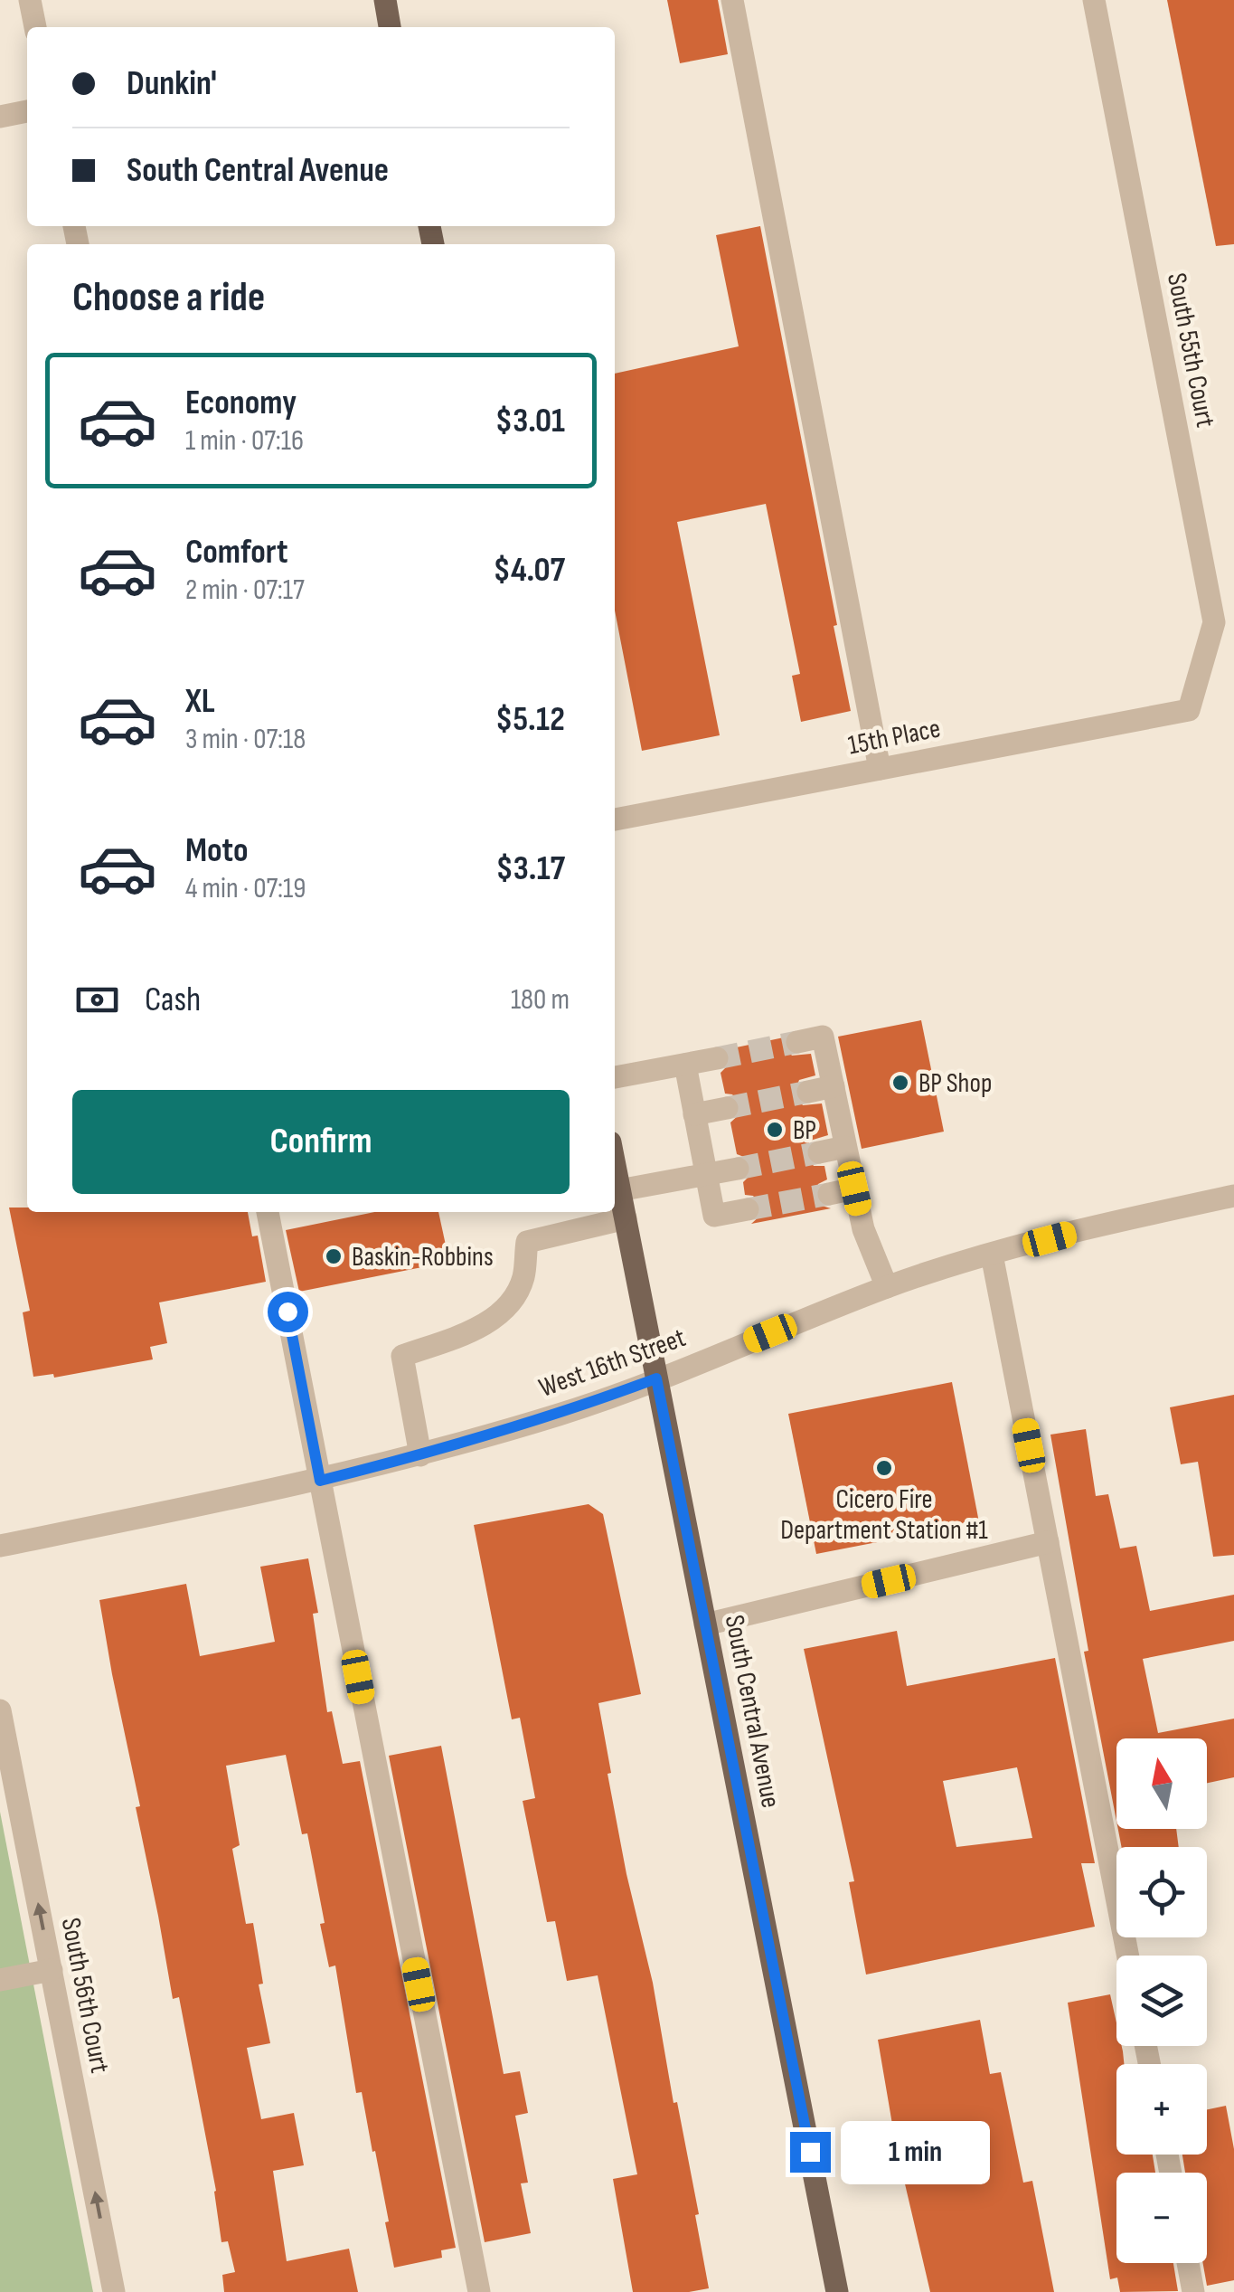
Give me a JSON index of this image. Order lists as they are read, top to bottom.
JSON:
{
  "streets": {
    "main road": ["South Central Avenue"],
    "street": [
      "South 55th Court",
      "15th Place",
      "West 16th Street",
      "South 56th Court"
    ]
  },
  "crossings": [
    ["South 55th Court", "15th Place"],
    ["West 16th Street", "South Central Avenue"]
  ],
  "one_way": ["South 56th Court"],
  "places": [
    "BP Shop",
    "BP",
    "Baskin-Robbins",
    "Cicero Fire Department Station #1"
  ],
  "north": "top",
  "page": {
    "banner": ["Dunkin'", "South Central Avenue"],
    "heading": "Choose a ride",
    "list": [
      {
        "name": "Economy",
        "note": "1 min · 07:16",
        "value": "$3.01"
      },
      {
        "name": "Comfort",
        "note": "2 min · 07:17",
        "value": "$4.07"
      },
      {
        "name": "XL",
        "note": "3 min · 07:18",
        "value": "$5.12"
      },
      {
        "name": "Moto",
        "note": "4 min · 07:19",
        "value": "$3.17"
      }
    ],
    "pay": ["Cash", "180 m"],
    "buttons": "Confirm",
    "map_buttons": ["+", "−"],
    "bubble": "1 min"
  }
}
